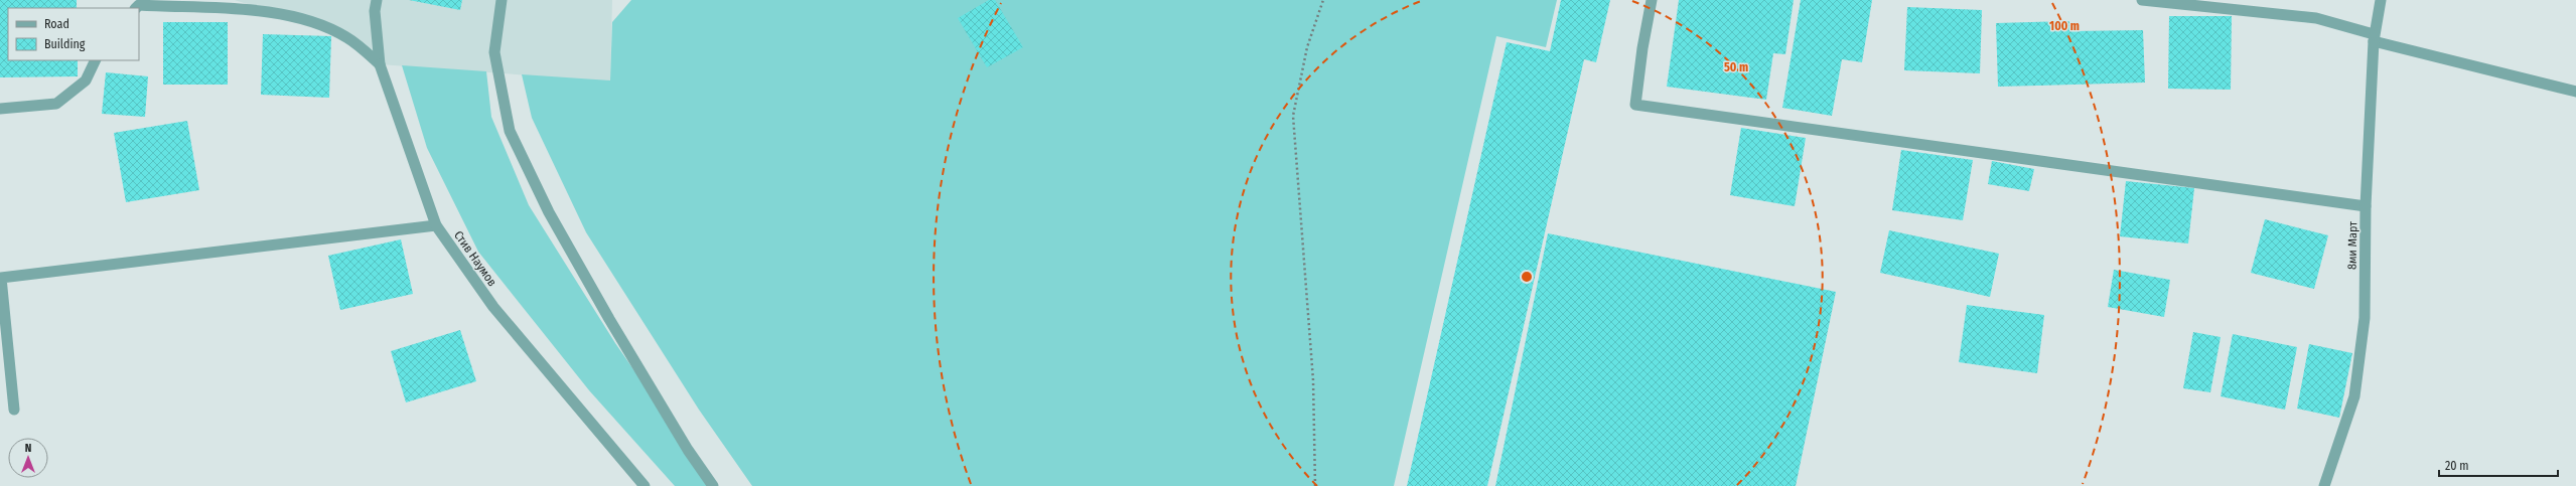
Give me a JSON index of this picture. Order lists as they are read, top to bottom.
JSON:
{
  "streets": {
    "street": ["8ми Март", "Стив Наумов"]
  },
  "legend": ["Road", "Building"],
  "scale_bar": "20 m",
  "north": "top",
  "rings": ["100 m", "50 m"]
}
